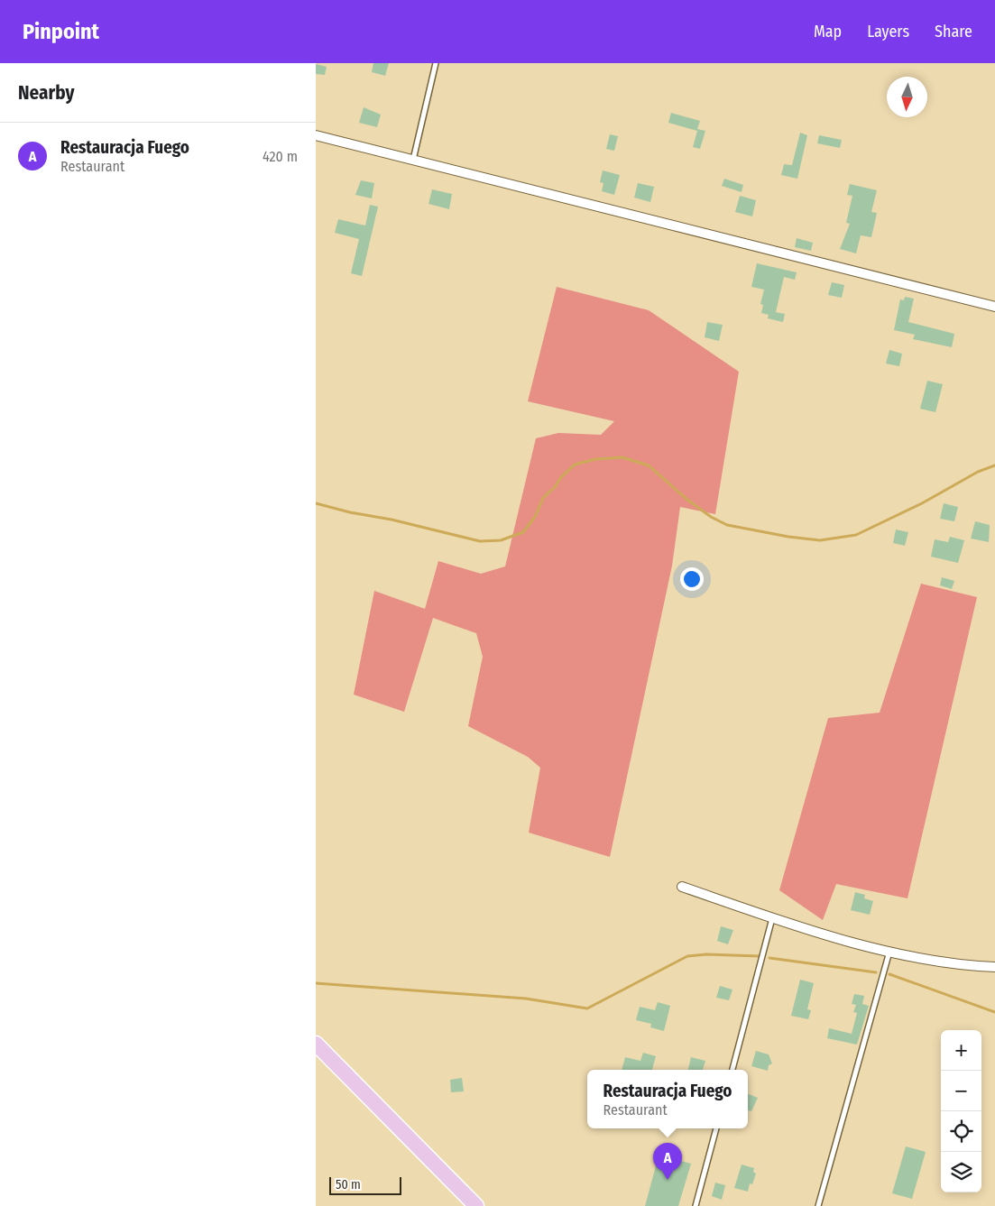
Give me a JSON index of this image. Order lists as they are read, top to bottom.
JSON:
{
  "scale_bar": "50 m",
  "north": "bottom",
  "page": {
    "header": "Pinpoint",
    "nav": ["Map", "Layers", "Share"],
    "heading": "Nearby",
    "list": [
      {
        "mark": "A",
        "name": "Restauracja Fuego",
        "note": "Restaurant",
        "value": "420 m"
      }
    ],
    "map_buttons": ["+", "−"],
    "popup": ["Restauracja Fuego", "Restaurant"],
    "pins": "A",
    "scale": "50 m"
  }
}
